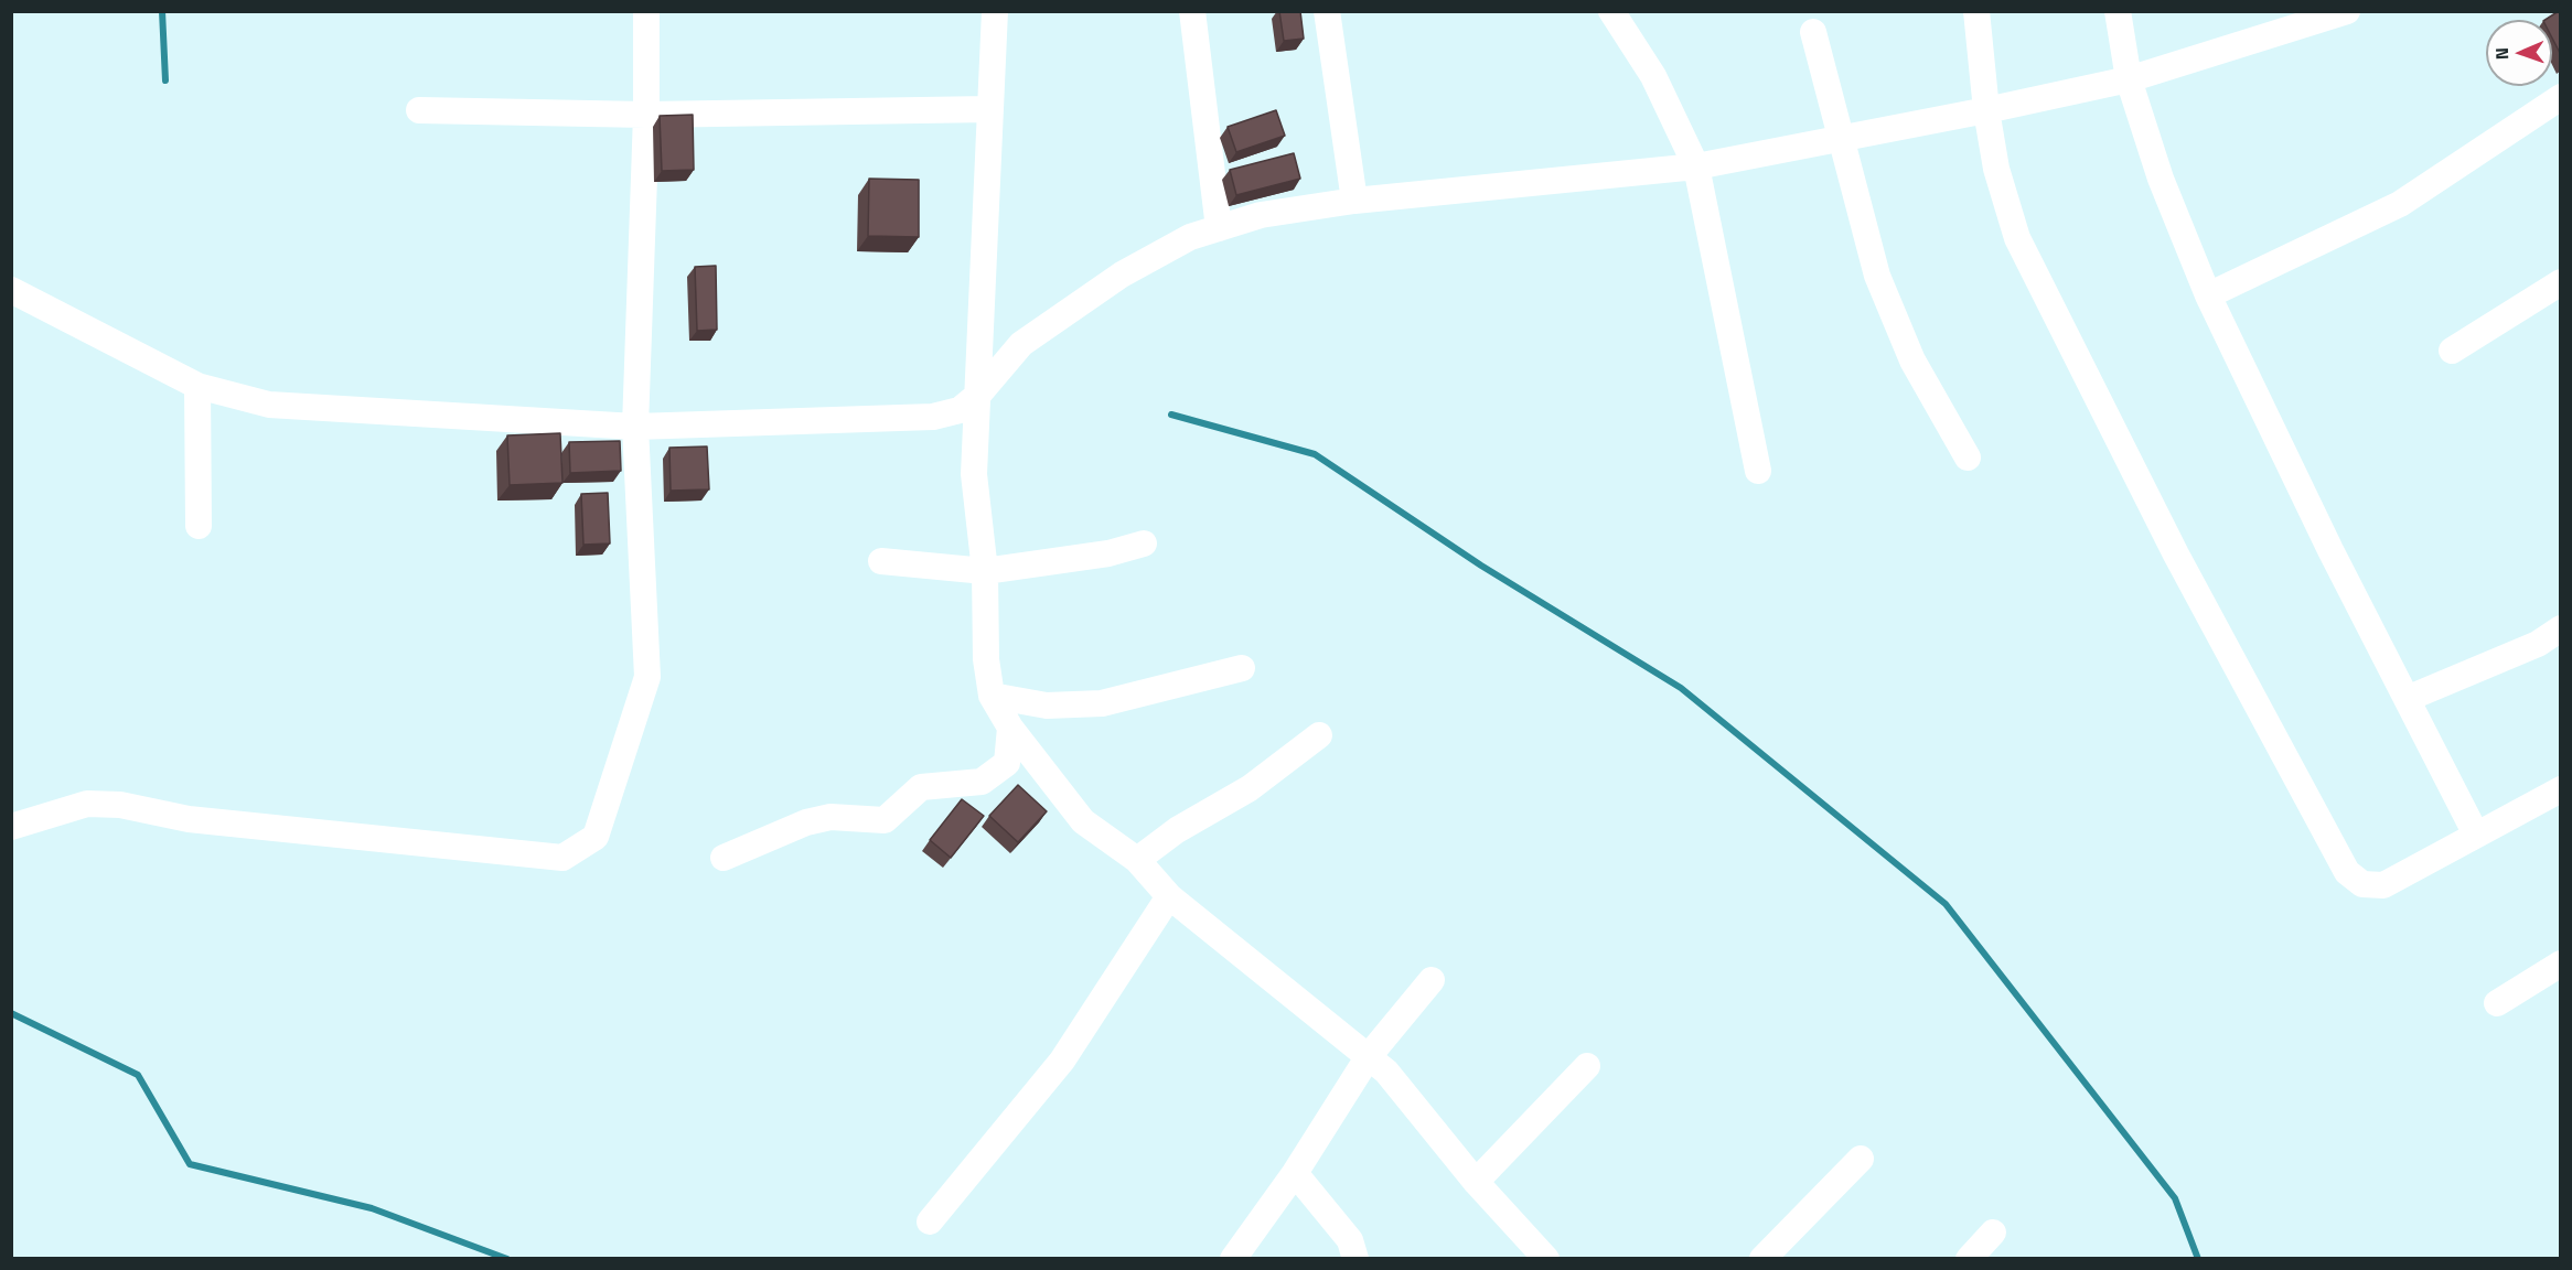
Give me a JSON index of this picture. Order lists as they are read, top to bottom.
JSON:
{
  "north": "left"
}
